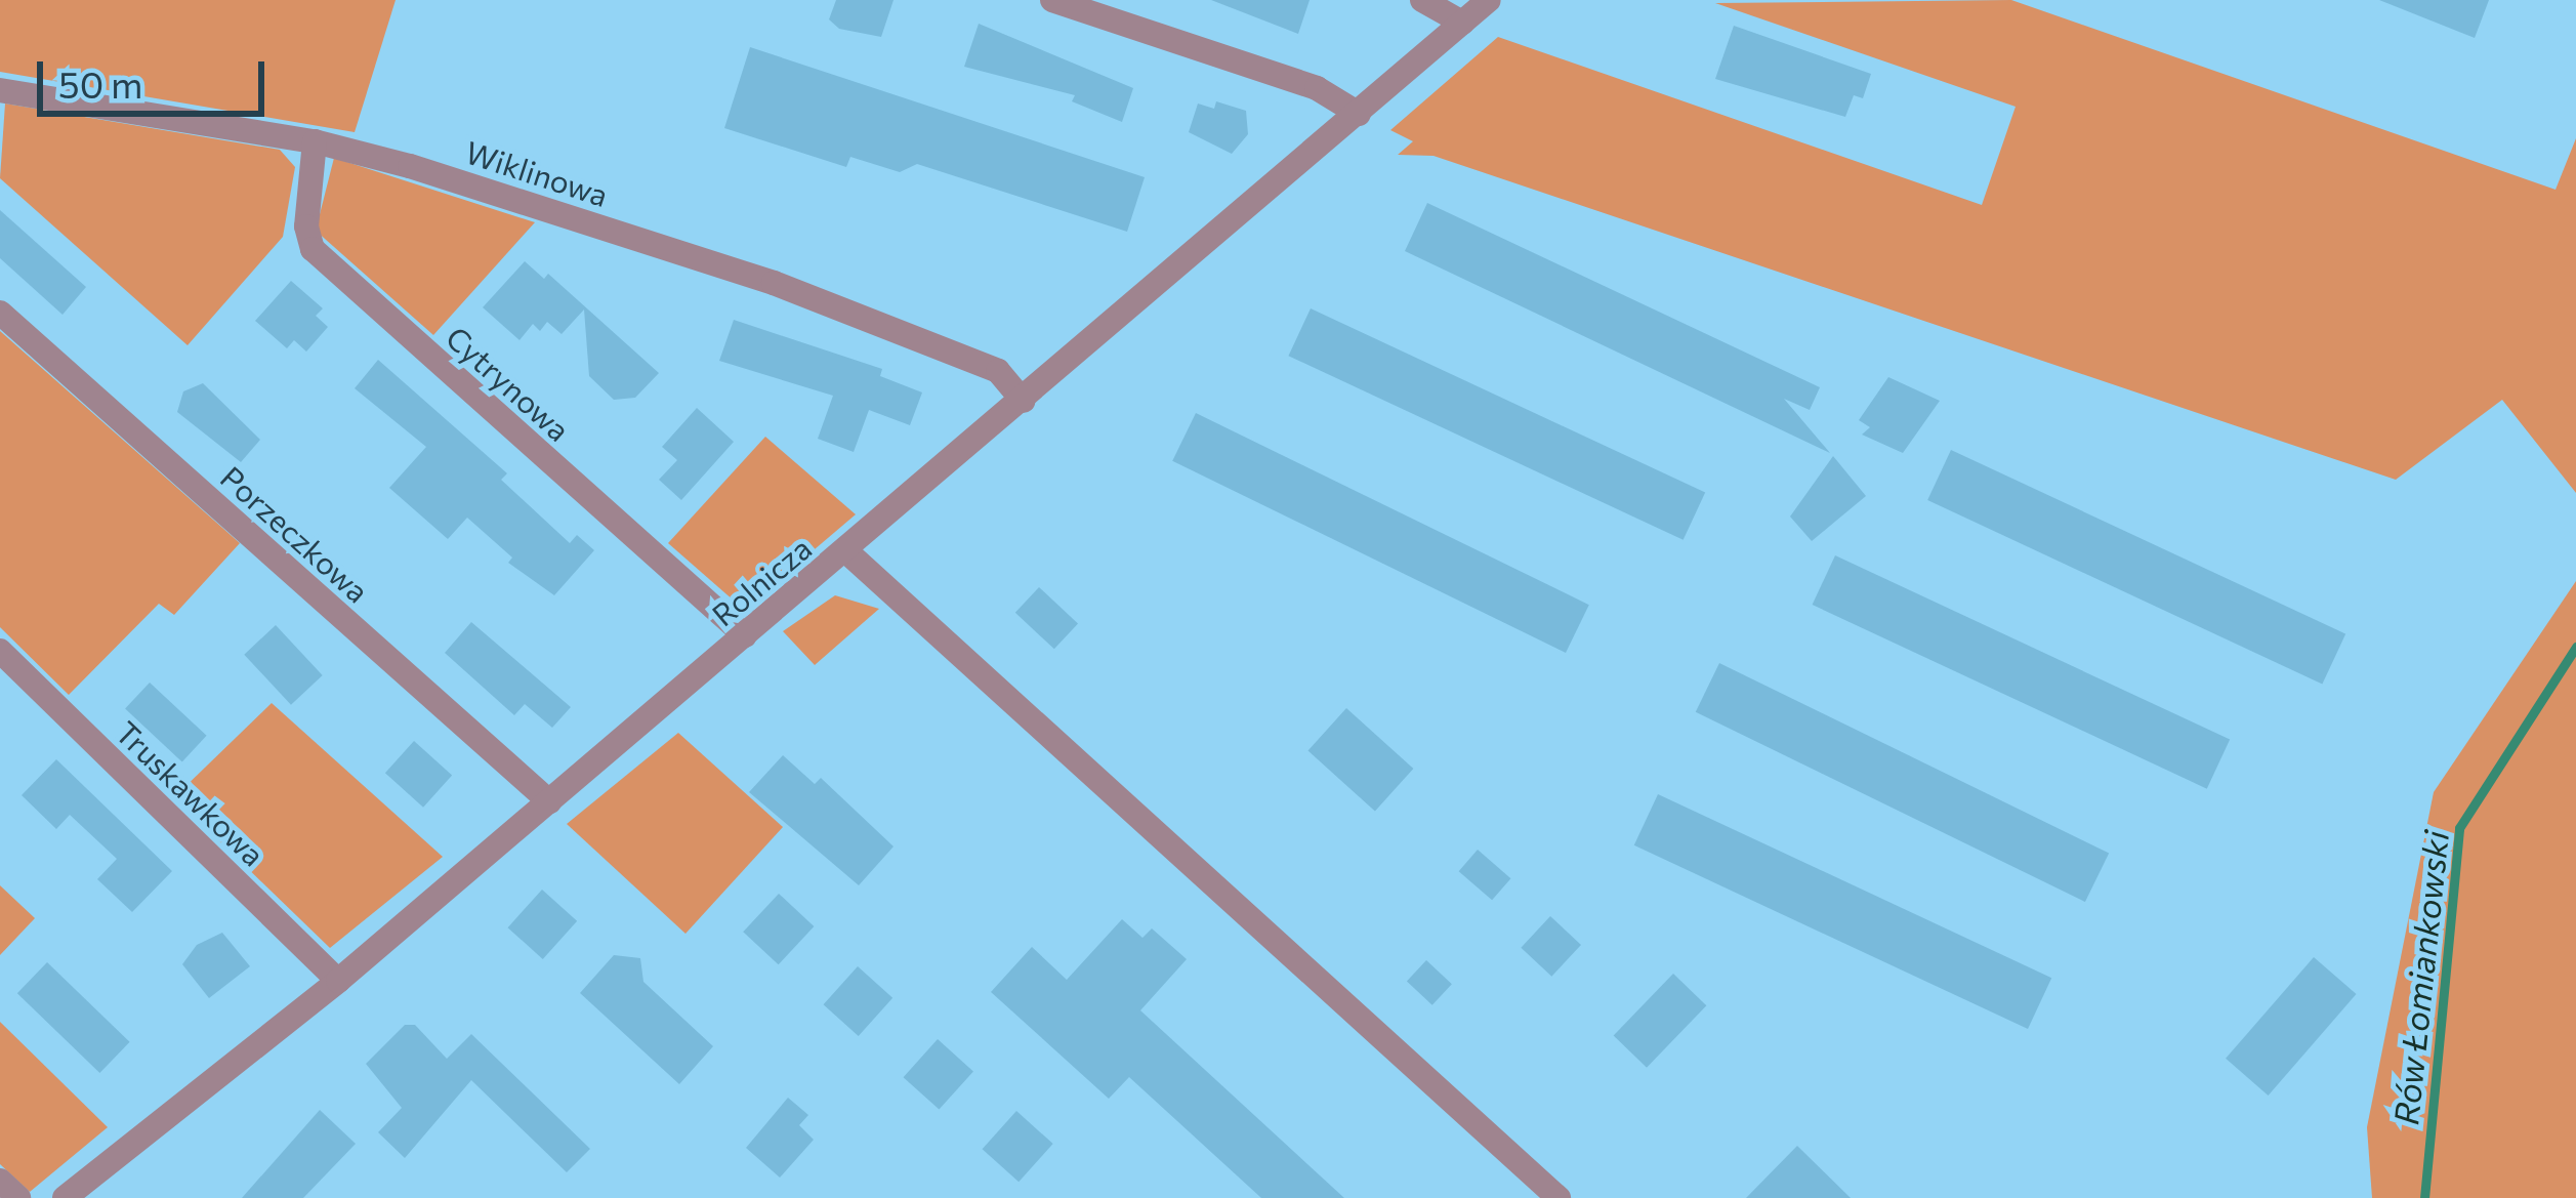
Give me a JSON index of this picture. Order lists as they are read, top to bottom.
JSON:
{
  "streets": {
    "street": [
      "Wiklinowa",
      "Cytrynowa",
      "Porzeczkowa",
      "Rolnicza",
      "Truskawkowa"
    ]
  },
  "crossings": [
    ["Wiklinowa", "Cytrynowa"],
    ["Wiklinowa", "Rolnicza"],
    ["Cytrynowa", "Rolnicza"],
    ["Porzeczkowa", "Rolnicza"],
    ["Rolnicza", "Truskawkowa"]
  ],
  "water": ["Rów Łomiankowski"],
  "scale_bar": "50 m"
}
